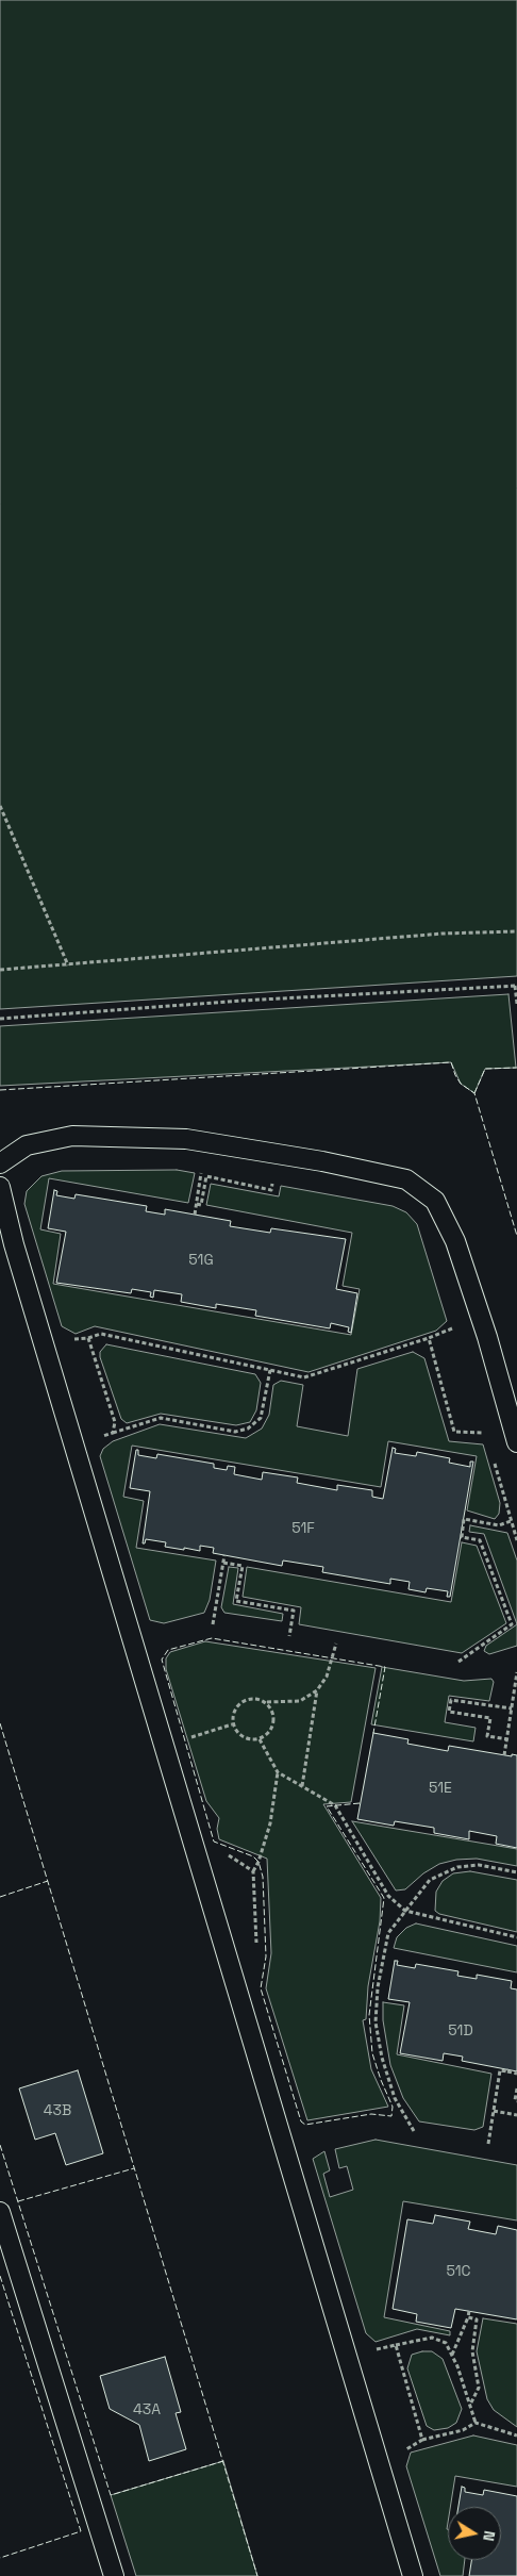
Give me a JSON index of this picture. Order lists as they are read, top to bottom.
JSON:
{
  "house_numbers": [
    "51G",
    "51F",
    "51E",
    "51D",
    "43B",
    "51C",
    "43A"
  ],
  "north": "right"
}
